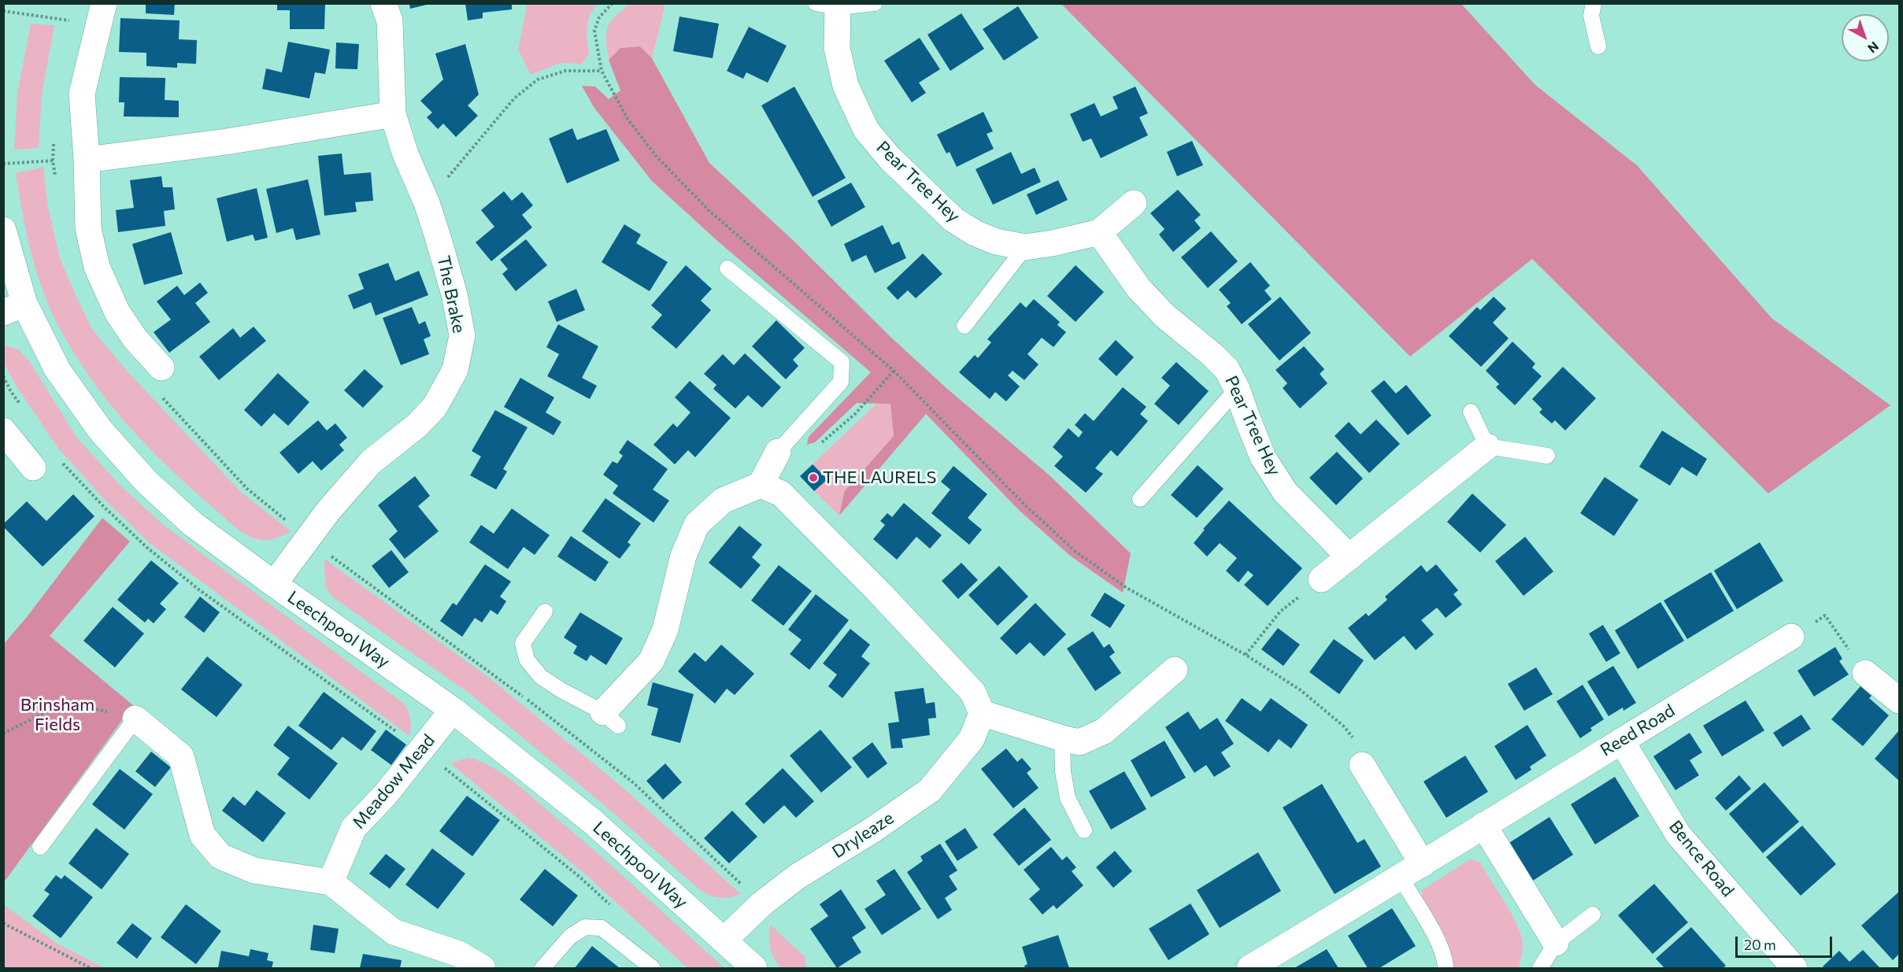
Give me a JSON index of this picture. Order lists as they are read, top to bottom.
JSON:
{
  "streets": {
    "street": [
      "Pear Tree Hey",
      "The Brake",
      "Leechpool Way",
      "Reed Road",
      "Meadow Mead",
      "Dryleaze",
      "Bence Road"
    ]
  },
  "crossings": [
    ["The Brake", "Leechpool Way"],
    ["Leechpool Way", "Meadow Mead"],
    ["Leechpool Way", "Dryleaze"],
    ["Reed Road", "Bence Road"]
  ],
  "parks": ["Brinsham Fields"],
  "places": ["THE LAURELS"],
  "scale_bar": "20 m",
  "north": "bottom right"
}
